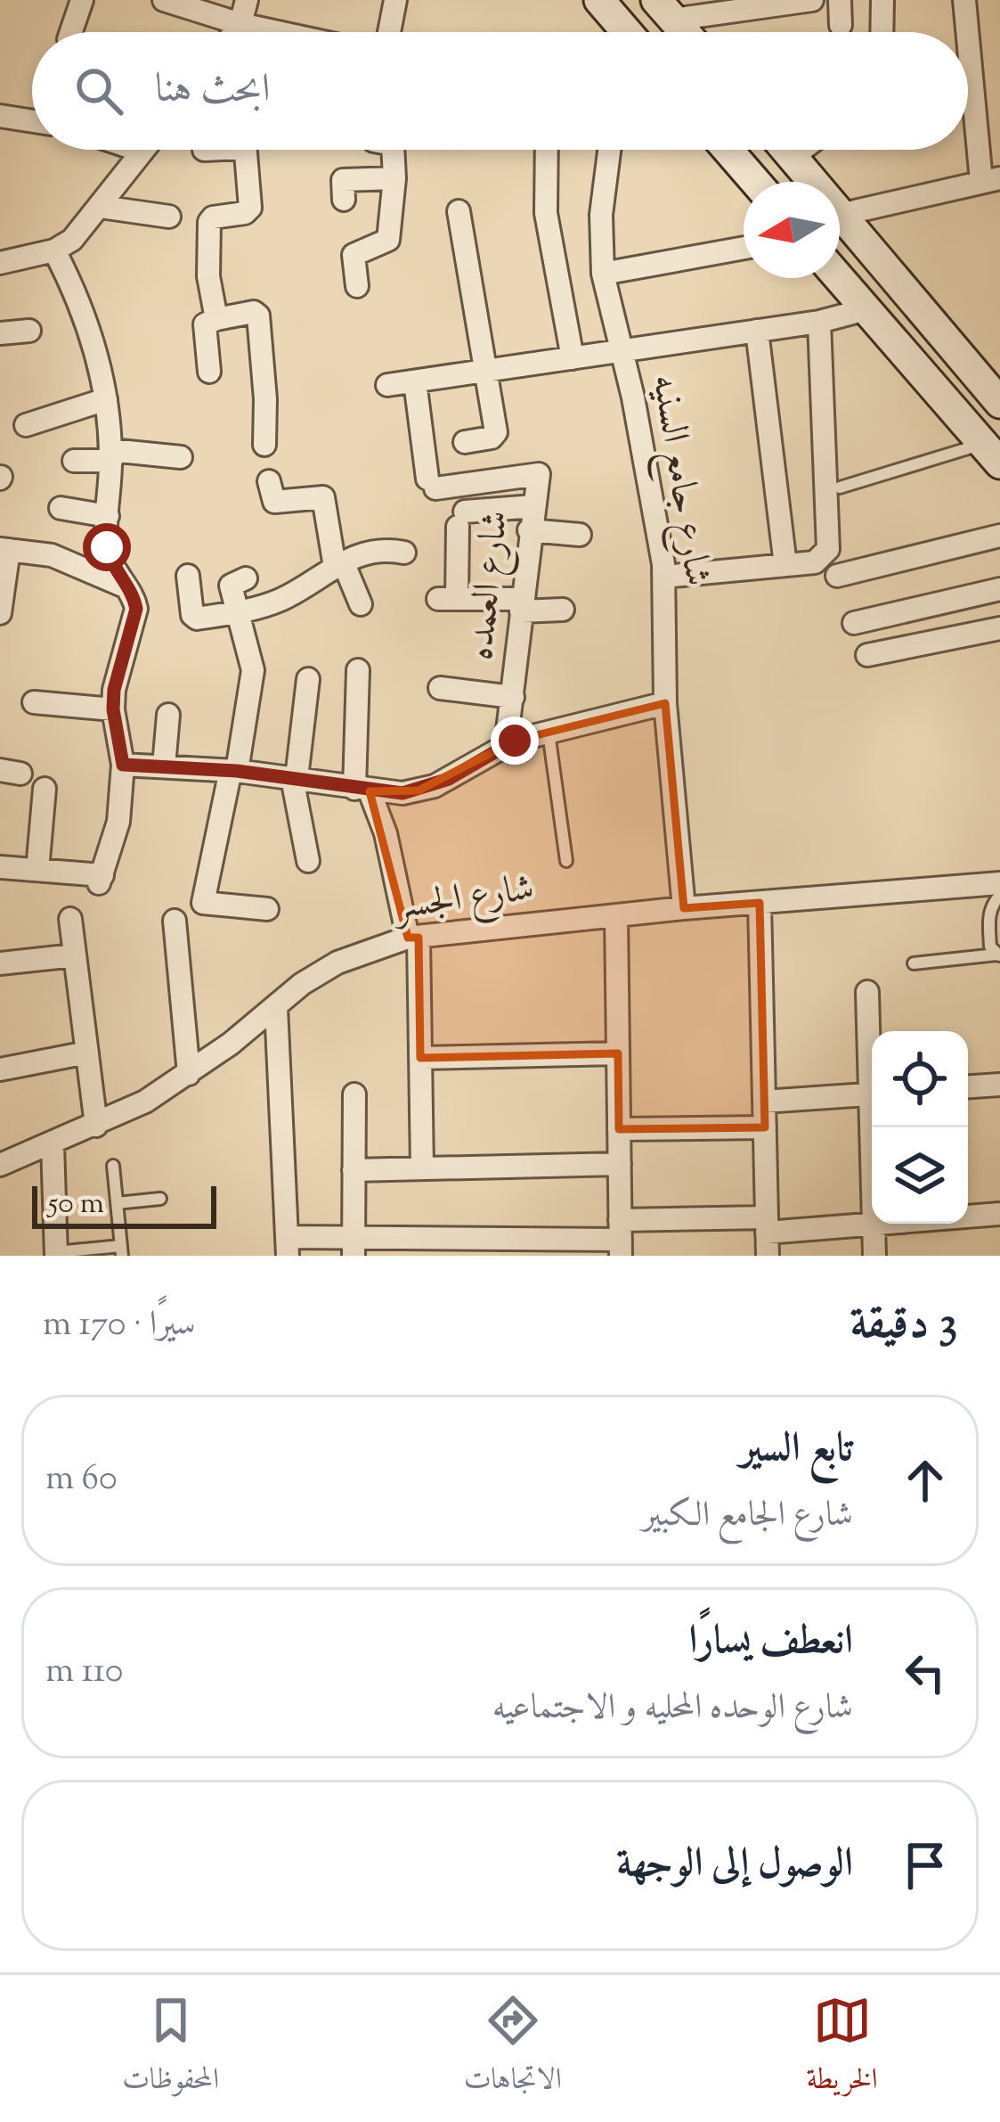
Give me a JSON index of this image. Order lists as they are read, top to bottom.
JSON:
{
  "streets": {
    "street": ["شارع جامع السنيه", "شارع العمده", "شارع الجسر"]
  },
  "crossings": [
    ["شارع جامع السنيه", "شارع الجسر"]
  ],
  "scale_bar": "50 m",
  "north": "left",
  "page": {
    "search": "ابحث هنا",
    "scale": "50 m",
    "heading": ["3 دقيقة", "سيرًا · 170 m"],
    "list": [
      ["تابع السير", "شارع الجامع الكبير", "60 m"],
      ["انعطف يسارًا", "شارع الوحده المحليه و الاجتماعيه", "110 m"],
      "الوصول إلى الوجهة"
    ],
    "nav": ["الخريطة", "الاتجاهات", "المحفوظات"]
  }
}
